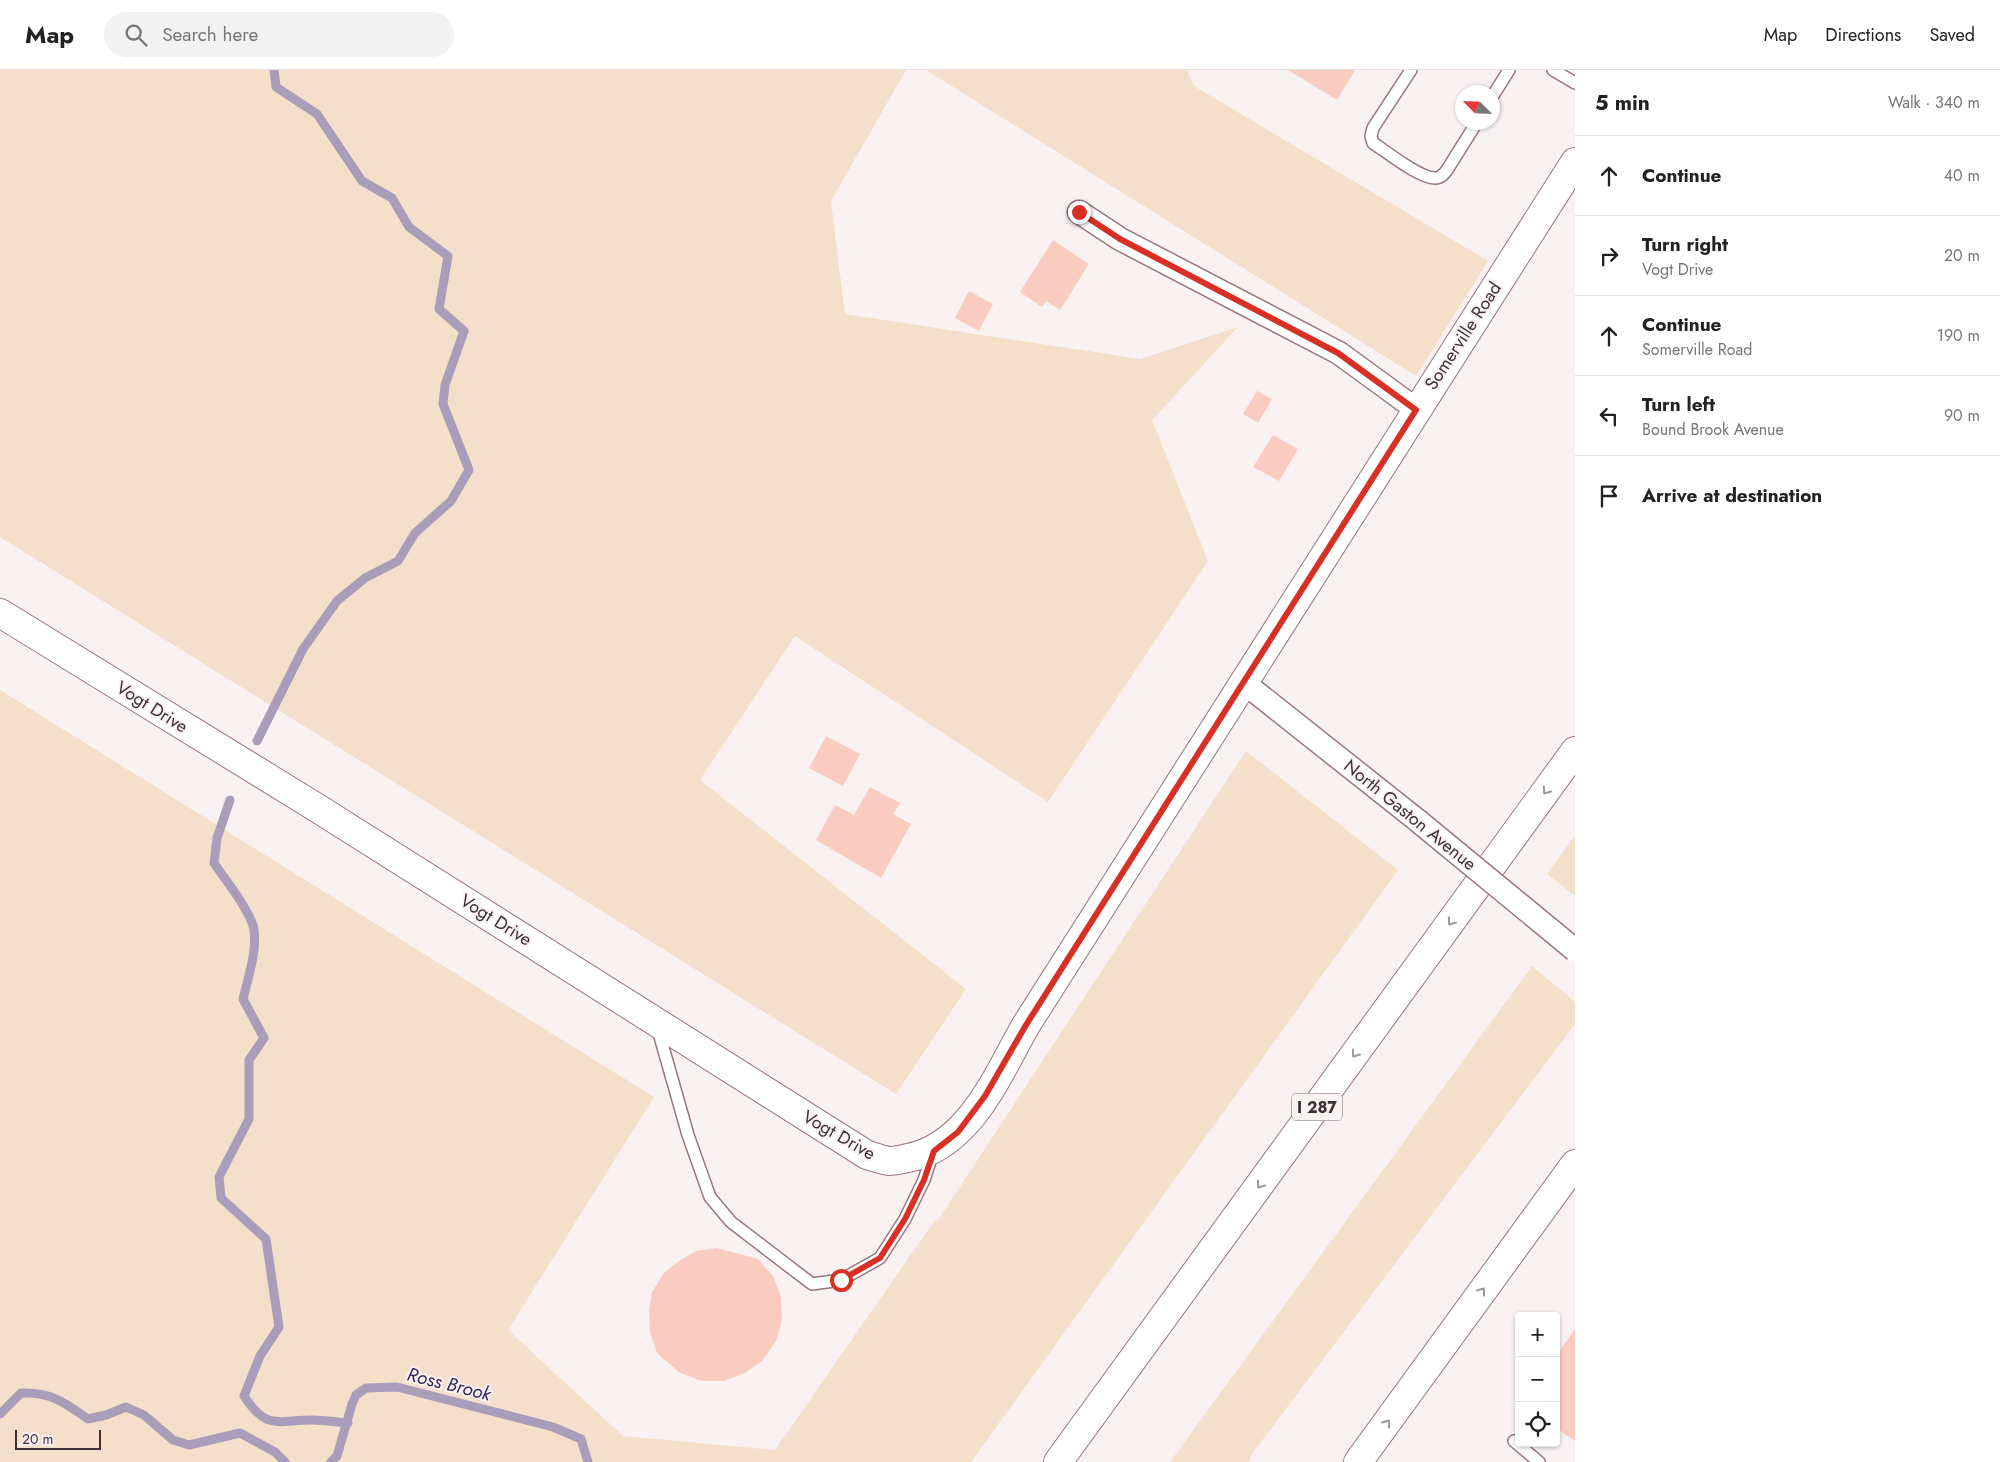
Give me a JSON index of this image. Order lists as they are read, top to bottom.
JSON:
{
  "streets": {
    "main road": ["Somerville Road", "Vogt Drive", "I 287"],
    "street": ["North Gaston Avenue"]
  },
  "crossings": [
    ["Somerville Road", "Vogt Drive"],
    ["Somerville Road", "North Gaston Avenue"]
  ],
  "water": ["Ross Brook"],
  "scale_bar": "20 m",
  "north": "top left",
  "page": {
    "header": "Map",
    "search": "Search here",
    "nav": ["Map", "Directions", "Saved"],
    "heading": ["5 min", "Walk · 340 m"],
    "list": [
      ["Continue", "40 m"],
      ["Turn right", "Vogt Drive", "20 m"],
      ["Continue", "Somerville Road", "190 m"],
      ["Turn left", "Bound Brook Avenue", "90 m"],
      "Arrive at destination"
    ],
    "map_buttons": ["+", "−"],
    "scale": "20 m"
  }
}
